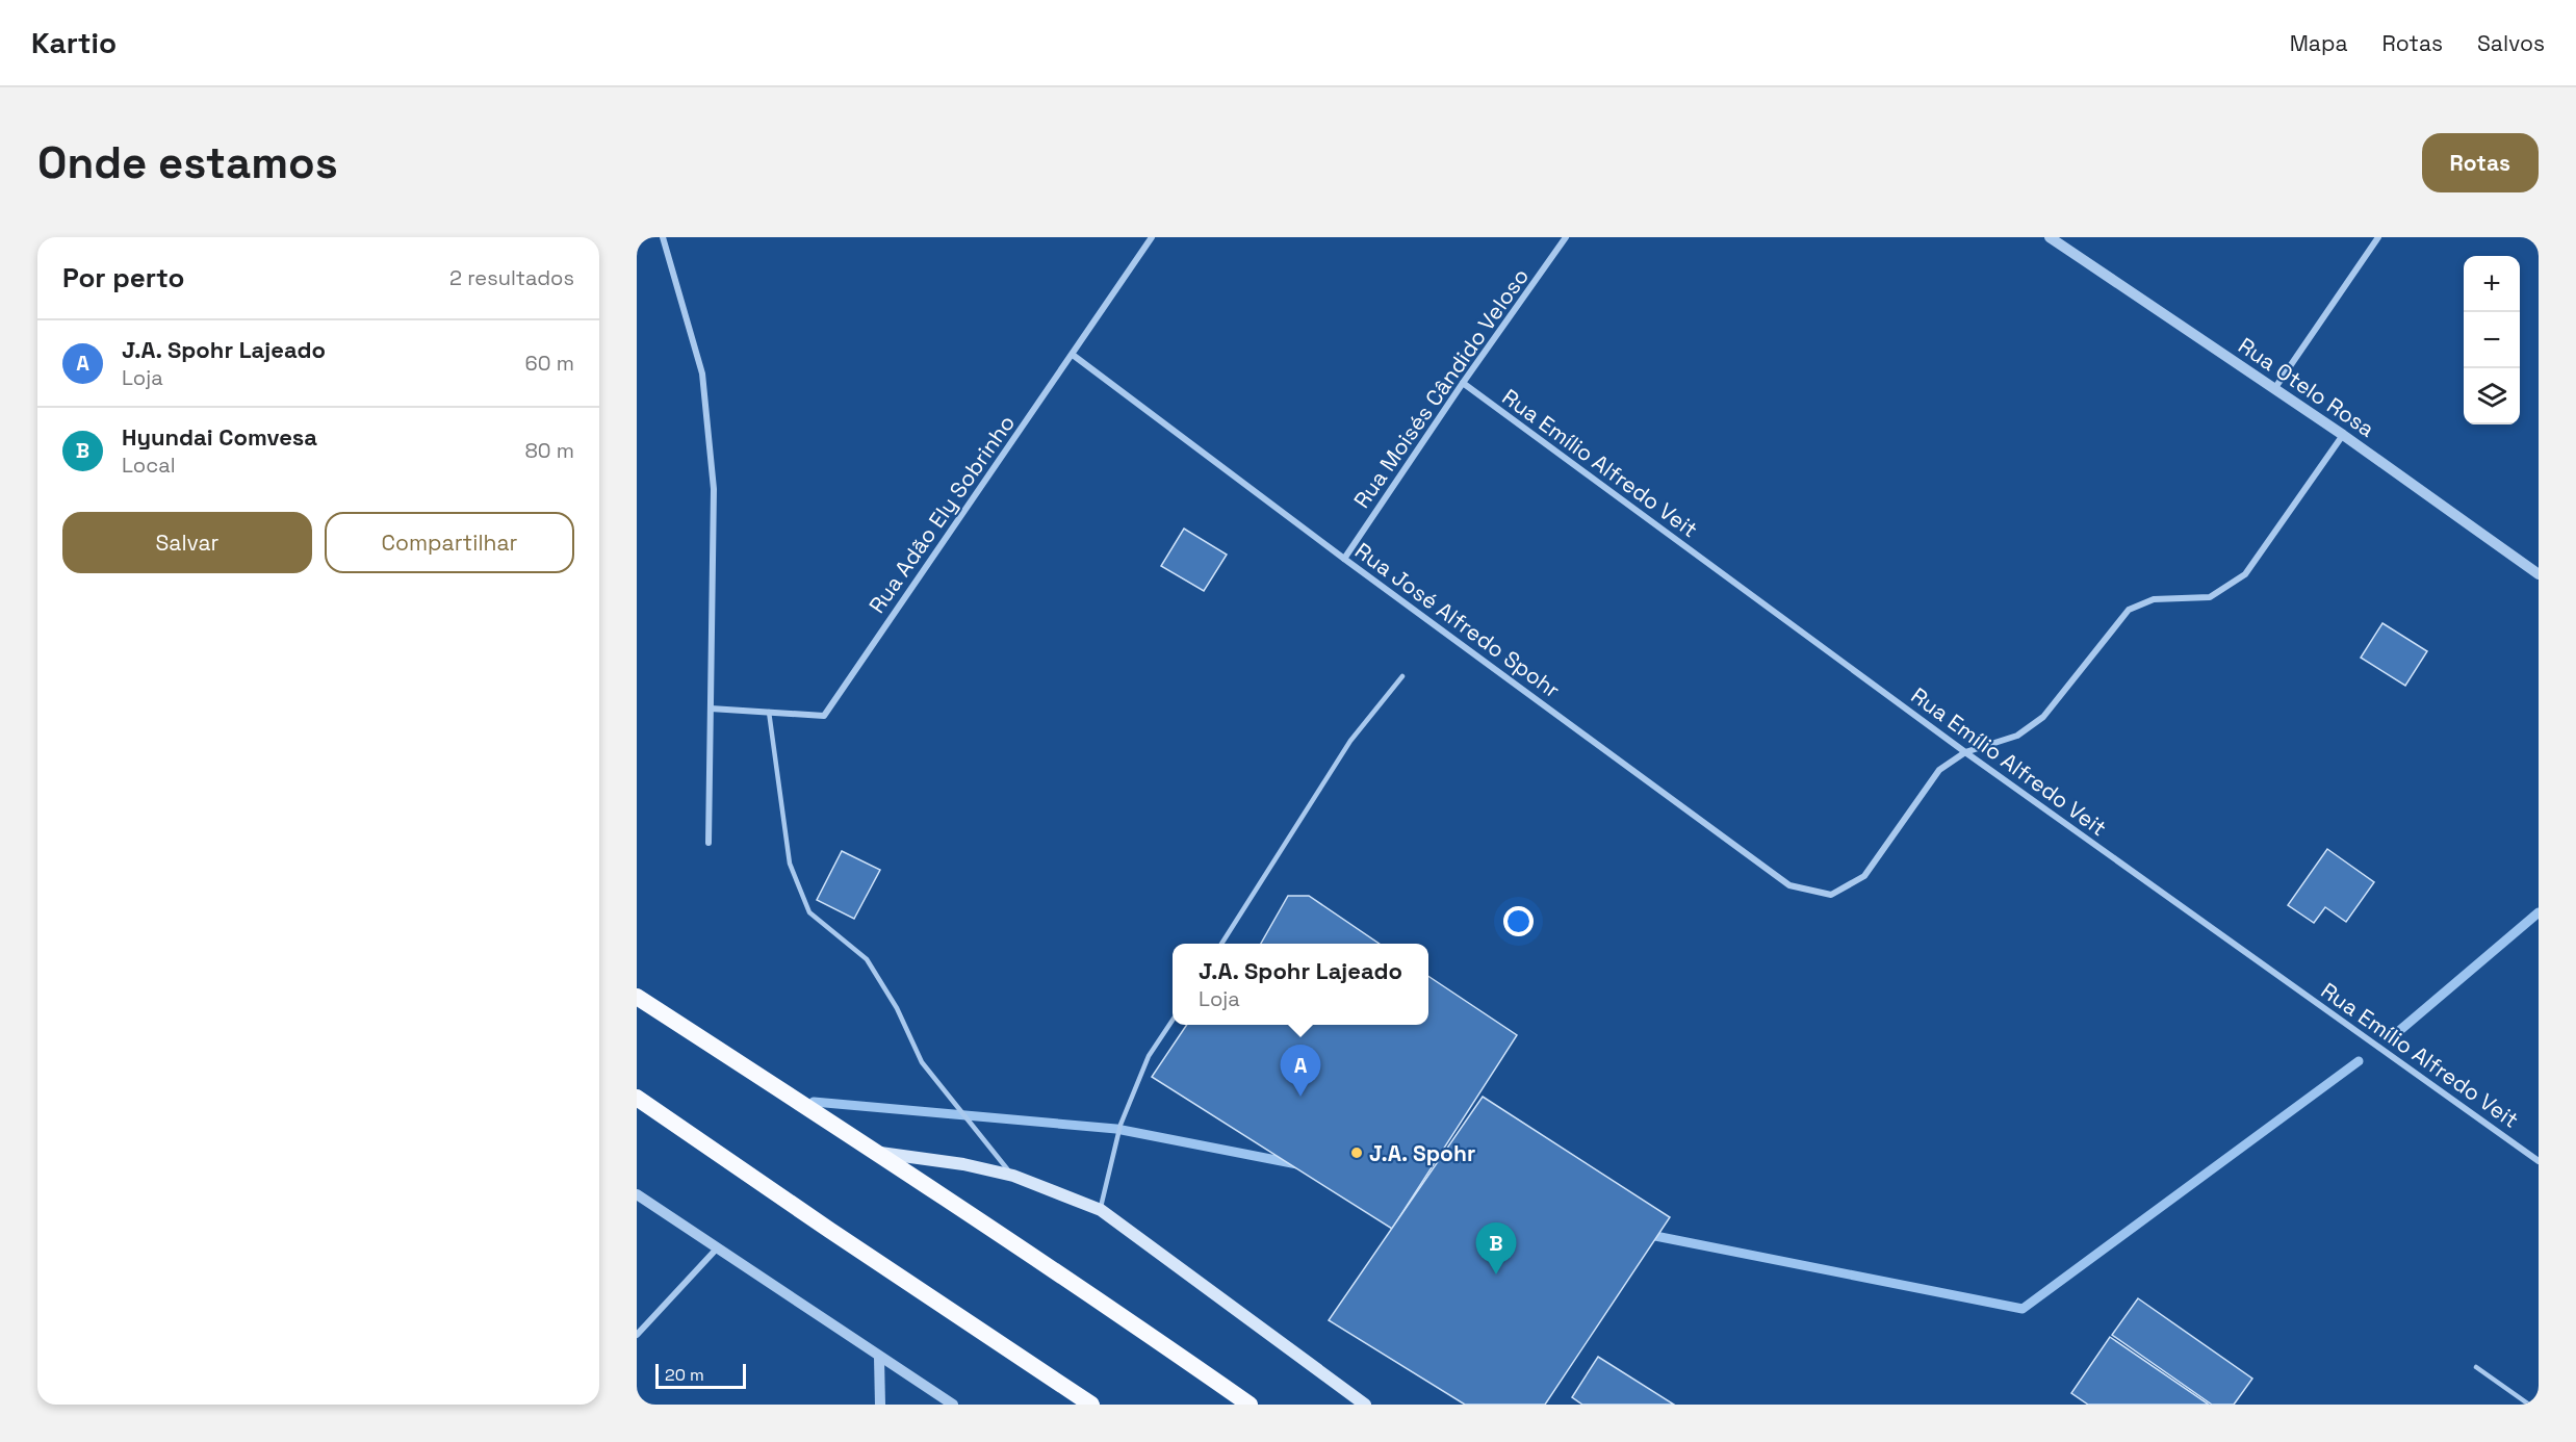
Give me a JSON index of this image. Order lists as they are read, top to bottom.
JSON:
{
  "streets": {
    "street": [
      "Rua Otelo Rosa",
      "Rua Moisés Cândido Veloso",
      "Rua Emílio Alfredo Veit",
      "Rua Adão Ely Sobrinho",
      "Rua José Alfredo Spohr"
    ]
  },
  "crossings": [
    ["Rua Moisés Cândido Veloso", "Rua Emílio Alfredo Veit"],
    ["Rua Moisés Cândido Veloso", "Rua José Alfredo Spohr"],
    ["Rua Emílio Alfredo Veit", "Rua José Alfredo Spohr"],
    ["Rua Adão Ely Sobrinho", "Rua José Alfredo Spohr"]
  ],
  "places": ["J.A. Spohr"],
  "scale_bar": "20 m",
  "page": {
    "header": "Kartio",
    "nav": ["Mapa", "Rotas", "Salvos"],
    "buttons": [
      "Rotas",
      ["Salvar", "Compartilhar"]
    ],
    "title": "Onde estamos",
    "heading": ["Por perto", "2 resultados"],
    "map_buttons": ["+", "−"],
    "list": [
      {
        "mark": "A",
        "name": "J.A. Spohr Lajeado",
        "note": "Loja",
        "value": "60 m"
      },
      {
        "mark": "B",
        "name": "Hyundai Comvesa",
        "note": "Local",
        "value": "80 m"
      }
    ],
    "popup": ["J.A. Spohr Lajeado", "Loja"],
    "pins": ["A", "B"],
    "scale": "20 m"
  }
}
